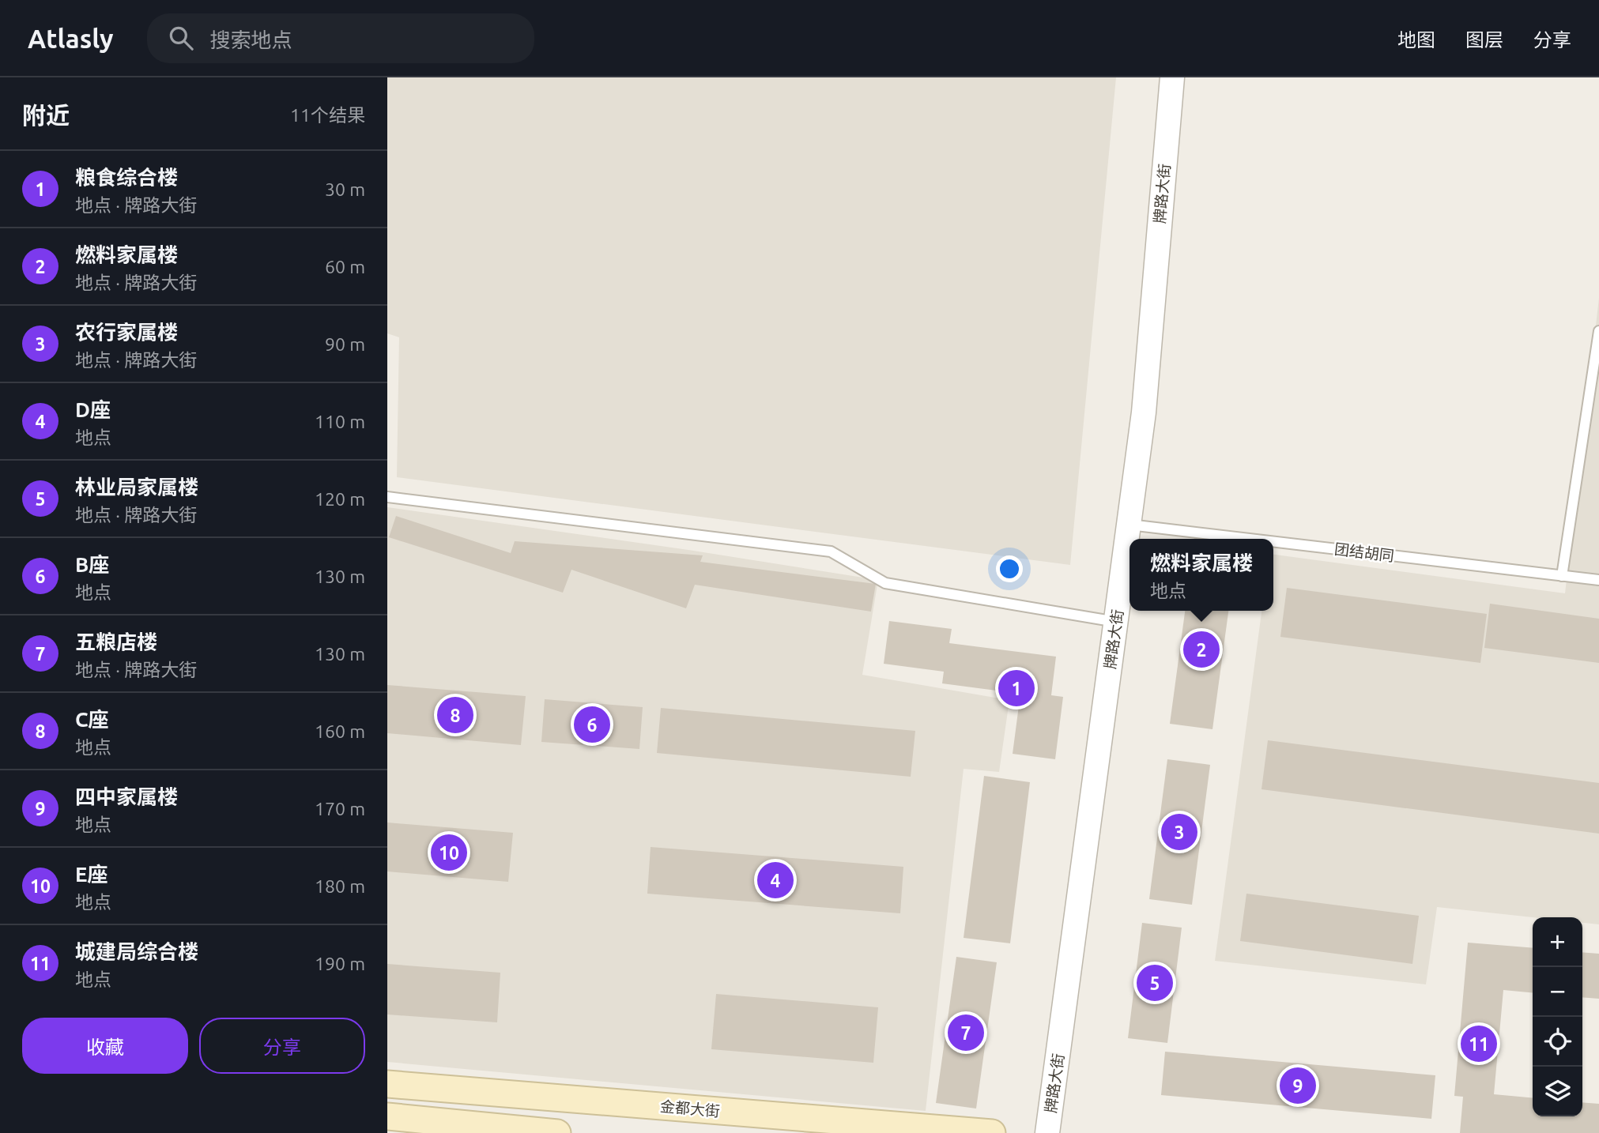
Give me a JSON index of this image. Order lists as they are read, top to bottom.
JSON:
{
  "streets": {
    "main road": ["金都大街"],
    "street": ["牌路大街"],
    "lane": ["团结胡同"]
  },
  "crossings": [
    ["牌路大街", "团结胡同"]
  ],
  "page": {
    "header": "Atlasly",
    "search": "搜索地点",
    "nav": ["地图", "图层", "分享"],
    "heading": ["附近", "11个结果"],
    "list": [
      {
        "mark": "1",
        "name": "粮食综合楼",
        "note": "地点 · 牌路大街",
        "value": "30 m"
      },
      {
        "mark": "2",
        "name": "燃料家属楼",
        "note": "地点 · 牌路大街",
        "value": "60 m"
      },
      {
        "mark": "3",
        "name": "农行家属楼",
        "note": "地点 · 牌路大街",
        "value": "90 m"
      },
      {
        "mark": "4",
        "name": "D座",
        "note": "地点",
        "value": "110 m"
      },
      {
        "mark": "5",
        "name": "林业局家属楼",
        "note": "地点 · 牌路大街",
        "value": "120 m"
      },
      {
        "mark": "6",
        "name": "B座",
        "note": "地点",
        "value": "130 m"
      },
      {
        "mark": "7",
        "name": "五粮店楼",
        "note": "地点 · 牌路大街",
        "value": "130 m"
      },
      {
        "mark": "8",
        "name": "C座",
        "note": "地点",
        "value": "160 m"
      },
      {
        "mark": "9",
        "name": "四中家属楼",
        "note": "地点",
        "value": "170 m"
      },
      {
        "mark": "10",
        "name": "E座",
        "note": "地点",
        "value": "180 m"
      },
      {
        "mark": "11",
        "name": "城建局综合楼",
        "note": "地点",
        "value": "190 m"
      }
    ],
    "popup": ["燃料家属楼", "地点"],
    "pins": [
      "2",
      "1",
      "8",
      "6",
      "3",
      "10",
      "4",
      "5",
      "7",
      "11",
      "9"
    ],
    "map_buttons": ["+", "−"],
    "buttons": ["收藏", "分享"]
  }
}
